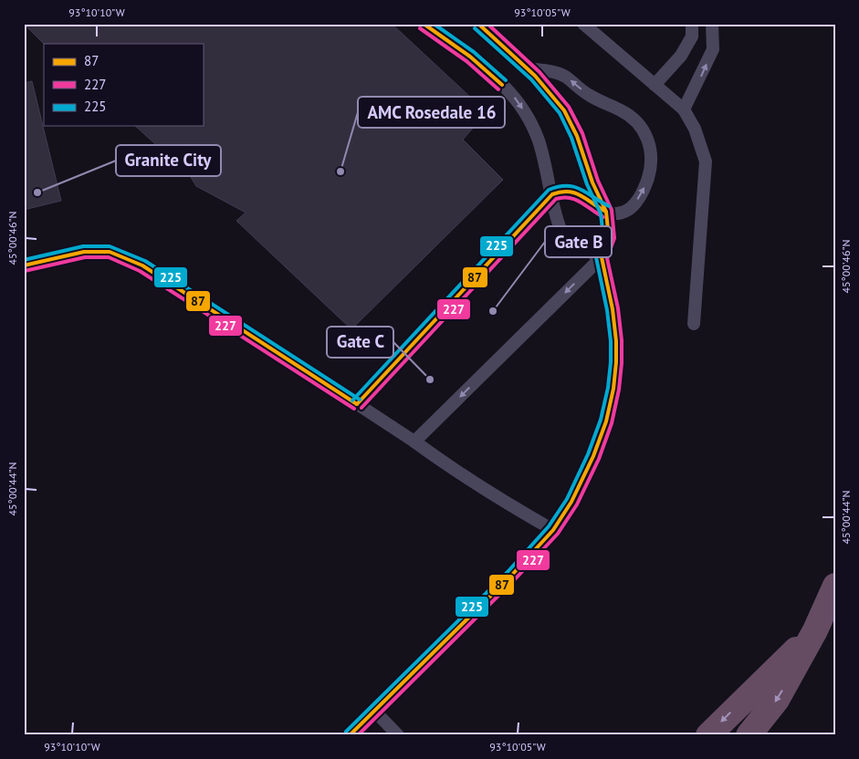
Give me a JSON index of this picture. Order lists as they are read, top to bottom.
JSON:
{
  "places": [
    "AMC Rosedale 16",
    "Granite City",
    "Gate B",
    "Gate C"
  ],
  "lines": ["transit line 87", "transit line 227", "transit line 225"],
  "legend": ["87", "227", "225"],
  "coordinates": [
    "93°10'10\"W",
    "93°10'05\"W",
    "45°00'46\"N",
    "45°00'44\"N"
  ]
}
